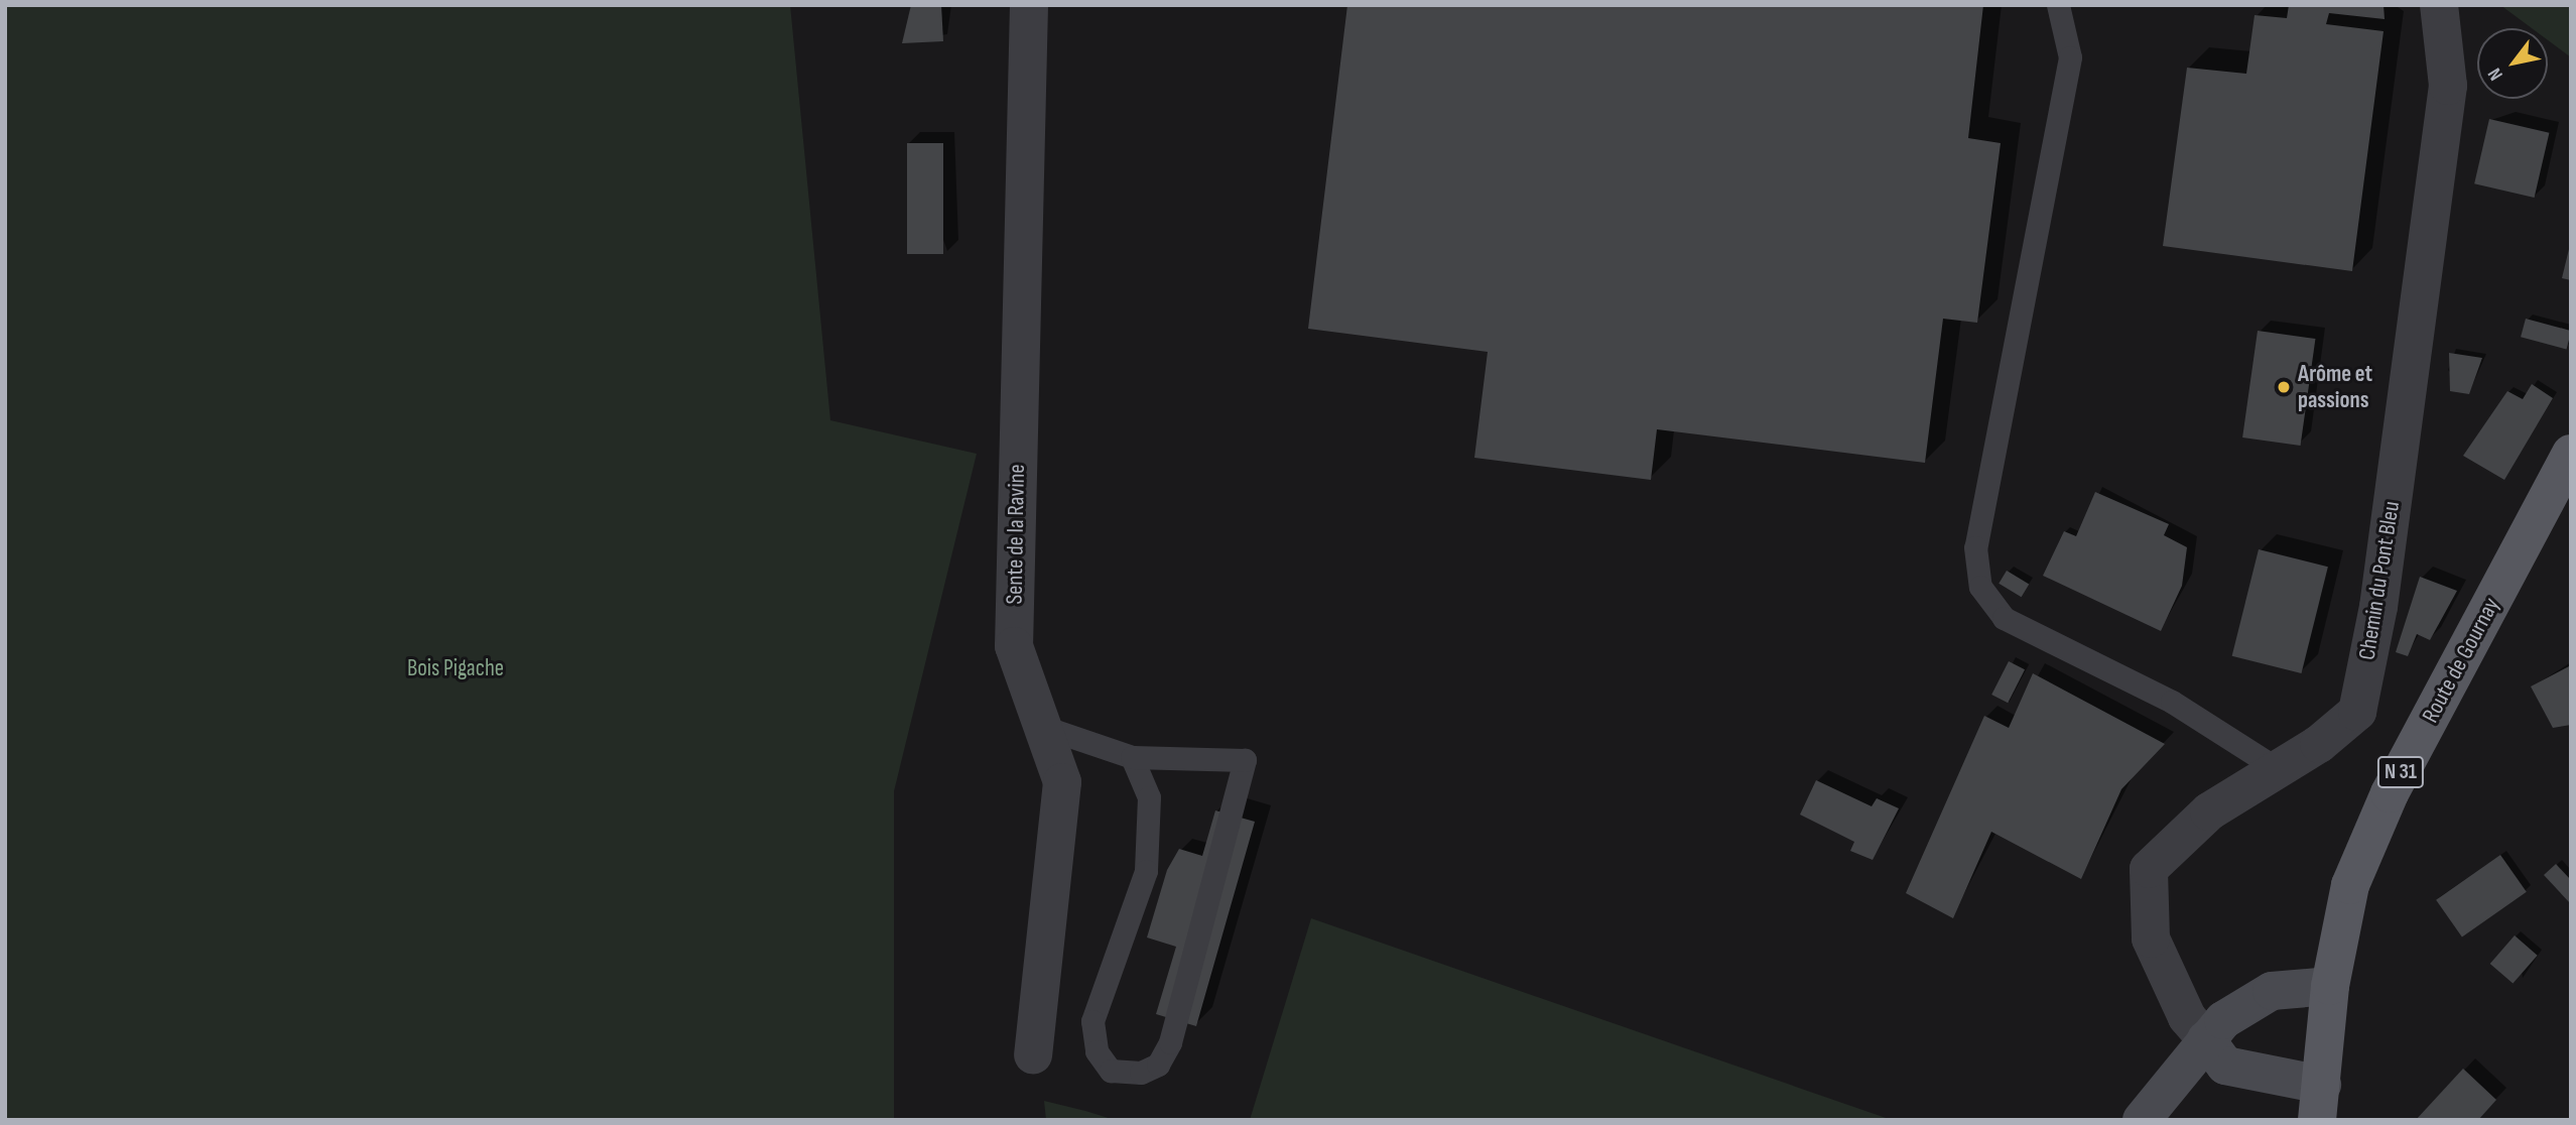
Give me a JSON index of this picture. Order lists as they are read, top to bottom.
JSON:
{
  "streets": {
    "main road": ["Route de Gournay", "N 31"],
    "street": ["Sente de la Ravine", "Chemin du Pont Bleu"]
  },
  "parks": ["Bois Pigache"],
  "places": ["Arôme et passions"],
  "north": "bottom left"
}
